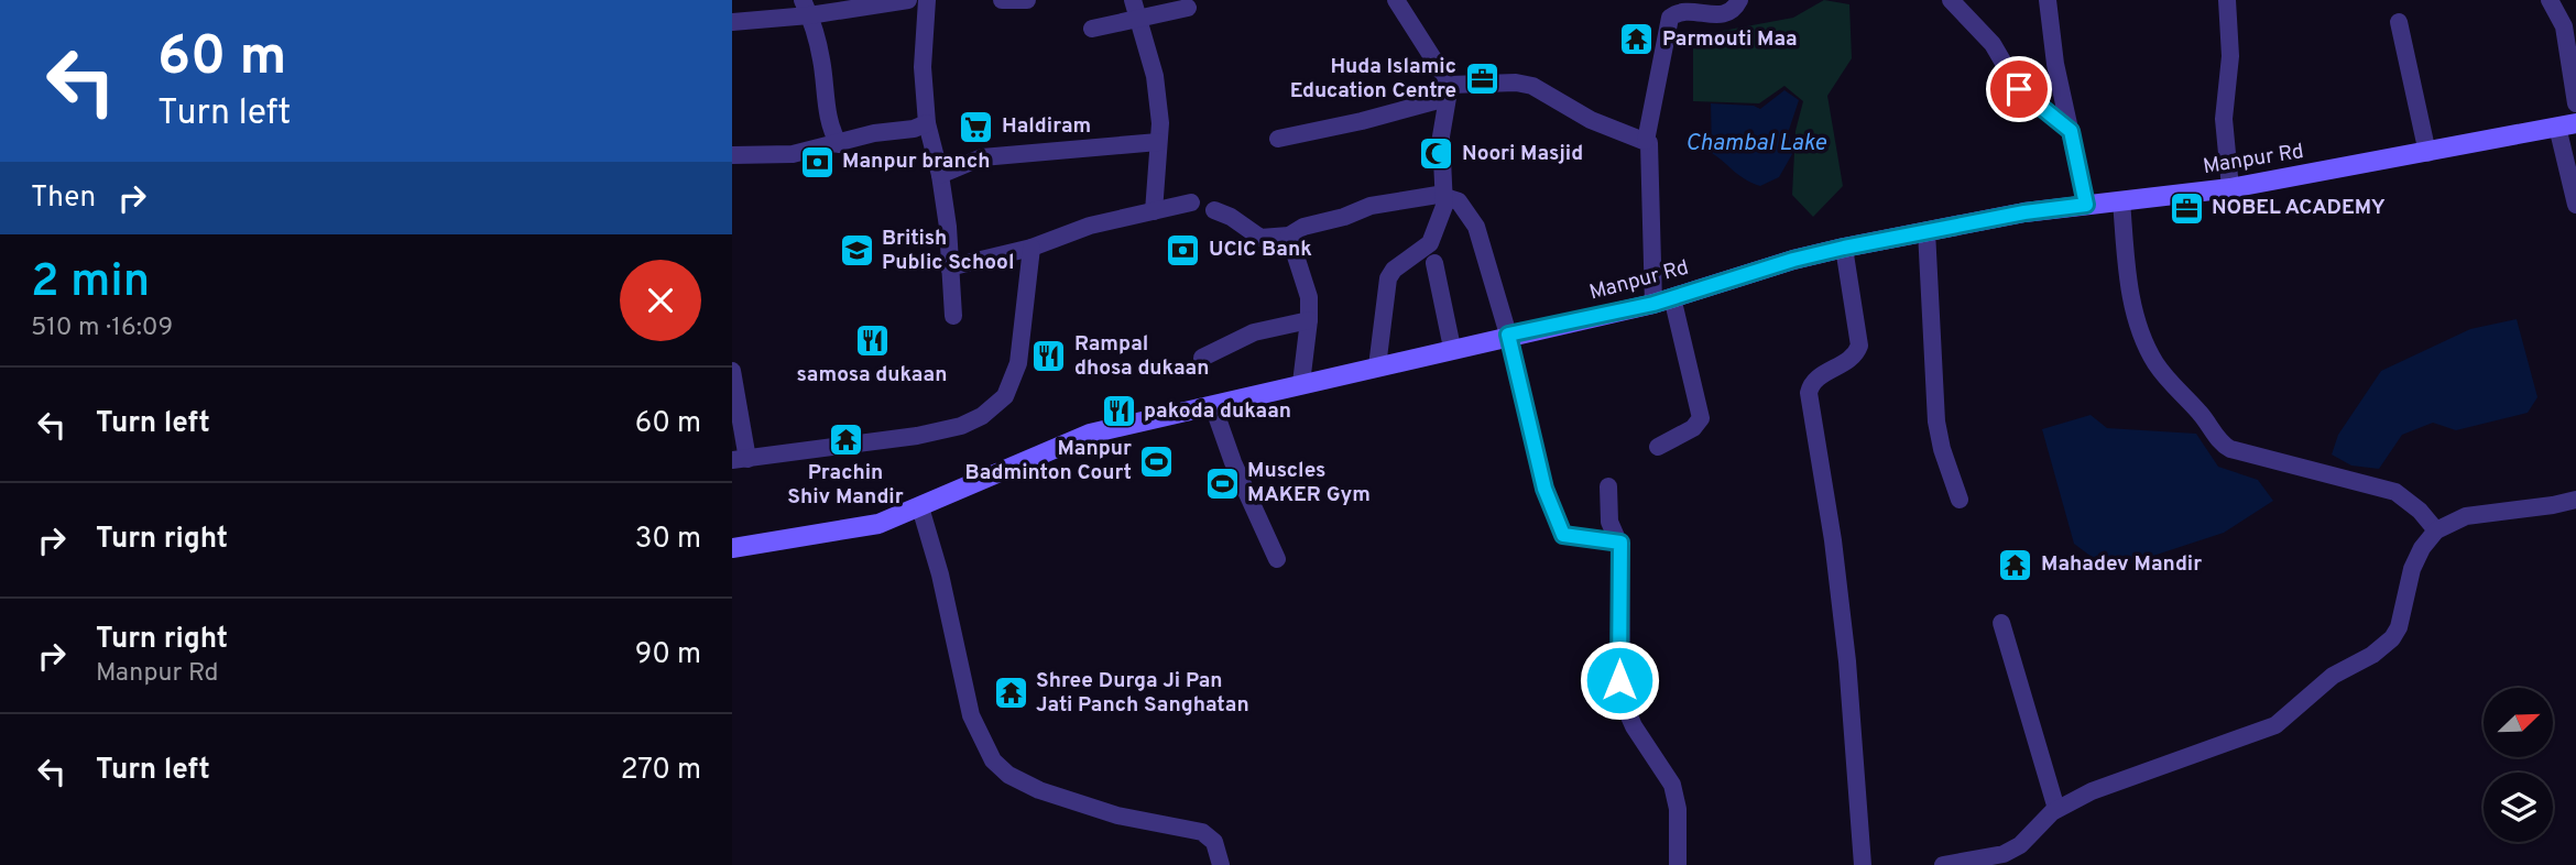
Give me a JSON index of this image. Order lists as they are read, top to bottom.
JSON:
{
  "streets": {
    "main road": ["Manpur Rd"]
  },
  "water": ["Chambal Lake"],
  "places": {
    "temple": [
      "Parmouti Maa",
      "Prachin Shiv Mandir",
      "Mahadev Mandir",
      "Shree Durga Ji Pan Jati Panch Sanghatan"
    ],
    "office": ["Huda Islamic Education Centre", "NOBEL ACADEMY"],
    "supermarket": ["Haldiram"],
    "mosque": ["Noori Masjid"],
    "bank": ["Manpur branch", "UCIC Bank"],
    "school or university": ["British Public School"],
    "restaurant": ["samosa dukaan", "Rampal dhosa dukaan", "pakoda dukaan"],
    "sports": ["Manpur Badminton Court", "Muscles MAKER Gym"]
  },
  "north": "top right",
  "page": {
    "turn": ["60 m", "Turn left"],
    "then": "Then",
    "heading": ["2 min", "510 m · 16:09"],
    "list": [
      {
        "name": "Turn left",
        "value": "60 m"
      },
      {
        "name": "Turn right",
        "value": "30 m"
      },
      {
        "name": "Turn right",
        "note": "Manpur Rd",
        "value": "90 m"
      },
      {
        "name": "Turn left",
        "value": "270 m"
      }
    ]
  }
}
